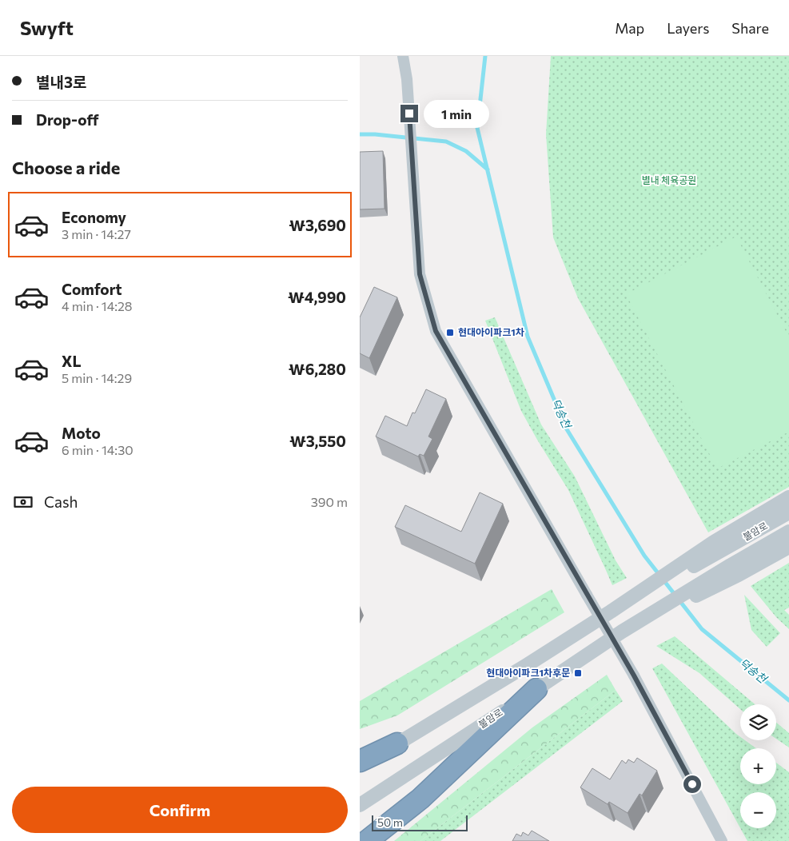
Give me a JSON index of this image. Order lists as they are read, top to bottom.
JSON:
{
  "streets": {
    "street": ["불암로"]
  },
  "water": ["덕송천"],
  "parks": ["별내 체육공원"],
  "places": {
    "transit": ["현대아이파크1차", "현대아이파크1차후문"]
  },
  "scale_bar": "50 m",
  "page": {
    "header": "Swyft",
    "nav": ["Map", "Layers", "Share"],
    "banner": ["별내3로", "Drop-off"],
    "bubble": "1 min",
    "heading": "Choose a ride",
    "list": [
      {
        "name": "Economy",
        "note": "3 min · 14:27",
        "value": "₩3,690"
      },
      {
        "name": "Comfort",
        "note": "4 min · 14:28",
        "value": "₩4,990"
      },
      {
        "name": "XL",
        "note": "5 min · 14:29",
        "value": "₩6,280"
      },
      {
        "name": "Moto",
        "note": "6 min · 14:30",
        "value": "₩3,550"
      }
    ],
    "pay": ["Cash", "390 m"],
    "map_buttons": ["+", "−"],
    "buttons": "Confirm",
    "scale": "50 m"
  }
}
